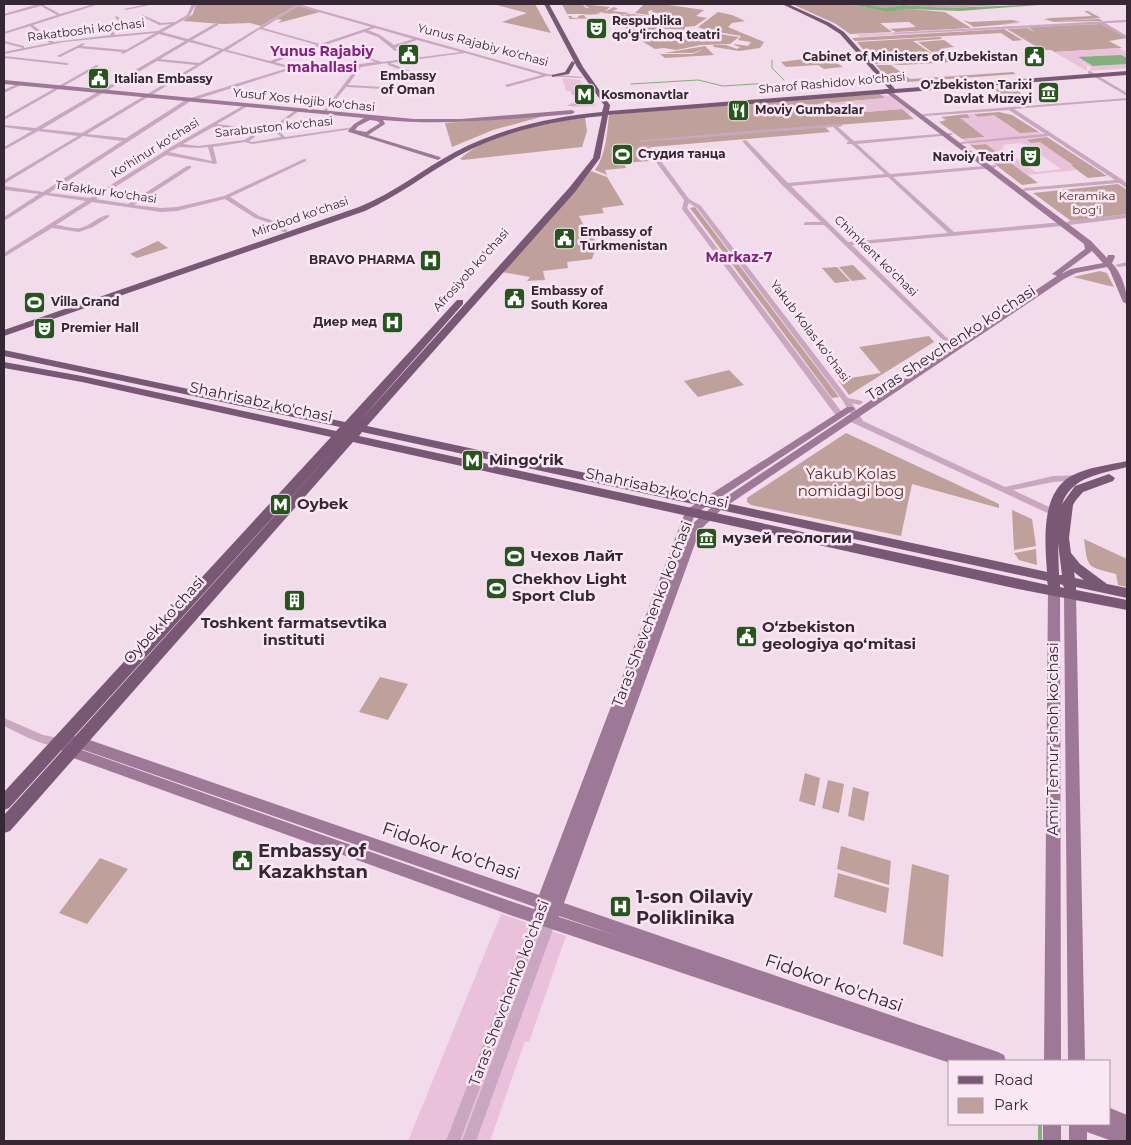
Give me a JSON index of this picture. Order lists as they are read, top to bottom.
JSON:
{
  "streets": {
    "main road": [
      "Sharof Rashidov ko'chasi",
      "Yusuf Xos Hojib ko'chasi",
      "Sarabuston ko'chasi",
      "Mirobod ko'chasi",
      "Afrosiyob ko'chasi",
      "Taras Shevchenko ko'chasi",
      "Shahrisabz ko'chasi",
      "Oybek ko'chasi",
      "Amir Temur shoh ko'chasi",
      "Fidokor ko'chasi"
    ],
    "street": [
      "Rakatboshi ko'chasi",
      "Yunus Rajabiy ko'chasi",
      "Ko‘hinur ko‘chasi",
      "Tafakkur ko'chasi",
      "Chimkent ko'chasi",
      "Yakub Kolas koʻchasi"
    ]
  },
  "crossings": [
    ["Rakatboshi ko'chasi", "Yunus Rajabiy ko'chasi"],
    ["Yusuf Xos Hojib ko'chasi", "Ko‘hinur ko‘chasi"],
    ["Yusuf Xos Hojib ko'chasi", "Mirobod ko'chasi"],
    ["Sarabuston ko'chasi", "Ko‘hinur ko‘chasi"],
    ["Sarabuston ko'chasi", "Mirobod ko'chasi"],
    ["Ko‘hinur ko‘chasi", "Tafakkur ko'chasi"],
    ["Mirobod ko'chasi", "Afrosiyob ko'chasi"],
    ["Chimkent ko'chasi", "Taras Shevchenko ko'chasi"],
    ["Afrosiyob ko'chasi", "Shahrisabz ko'chasi"],
    ["Afrosiyob ko'chasi", "Oybek ko'chasi"],
    ["Yakub Kolas koʻchasi", "Taras Shevchenko ko'chasi"],
    ["Yakub Kolas koʻchasi", "Amir Temur shoh ko'chasi"],
    ["Taras Shevchenko ko'chasi", "Shahrisabz ko'chasi"],
    ["Taras Shevchenko ko'chasi", "Fidokor ko'chasi"],
    ["Shahrisabz ko'chasi", "Oybek ko'chasi"],
    ["Shahrisabz ko'chasi", "Amir Temur shoh ko'chasi"],
    ["Oybek ko'chasi", "Fidokor ko'chasi"]
  ],
  "districts": ["Yunus Rajabiy mahallasi", "Markaz-7"],
  "parks": ["Keramika bog'i", "Yakub Kolas nomidagi bog"],
  "places": {
    "theatre": ["Respublika qo‘g‘irchoq teatri", "Navoiy Teatri", "Premier Hall"],
    "public building": [
      "Embassy of Oman",
      "Cabinet of Ministers of Uzbekistan",
      "Italian Embassy",
      "Embassy of Turkmenistan",
      "Embassy of South Korea",
      "O‘zbekiston geologiya qo‘mitasi",
      "Embassy of Kazakhstan"
    ],
    "museum": ["O'zbekiston Tarixi Davlat Muzeyi", "музей геологии"],
    "metro station": ["Kosmonavtlar", "Mingoʻrik", "Oybek"],
    "restaurant": ["Moviy Gumbazlar"],
    "sports": [
      "Студия танца",
      "Villa Grand",
      "Чехов Лайт",
      "Chekhov Light Sport Club"
    ],
    "hospital": ["BRAVO PHARMA", "Диер мед", "1-son Oilaviy Poliklinika"],
    "building": ["Toshkent farmatsevtika instituti"]
  },
  "legend": ["Road", "Park"]
}
